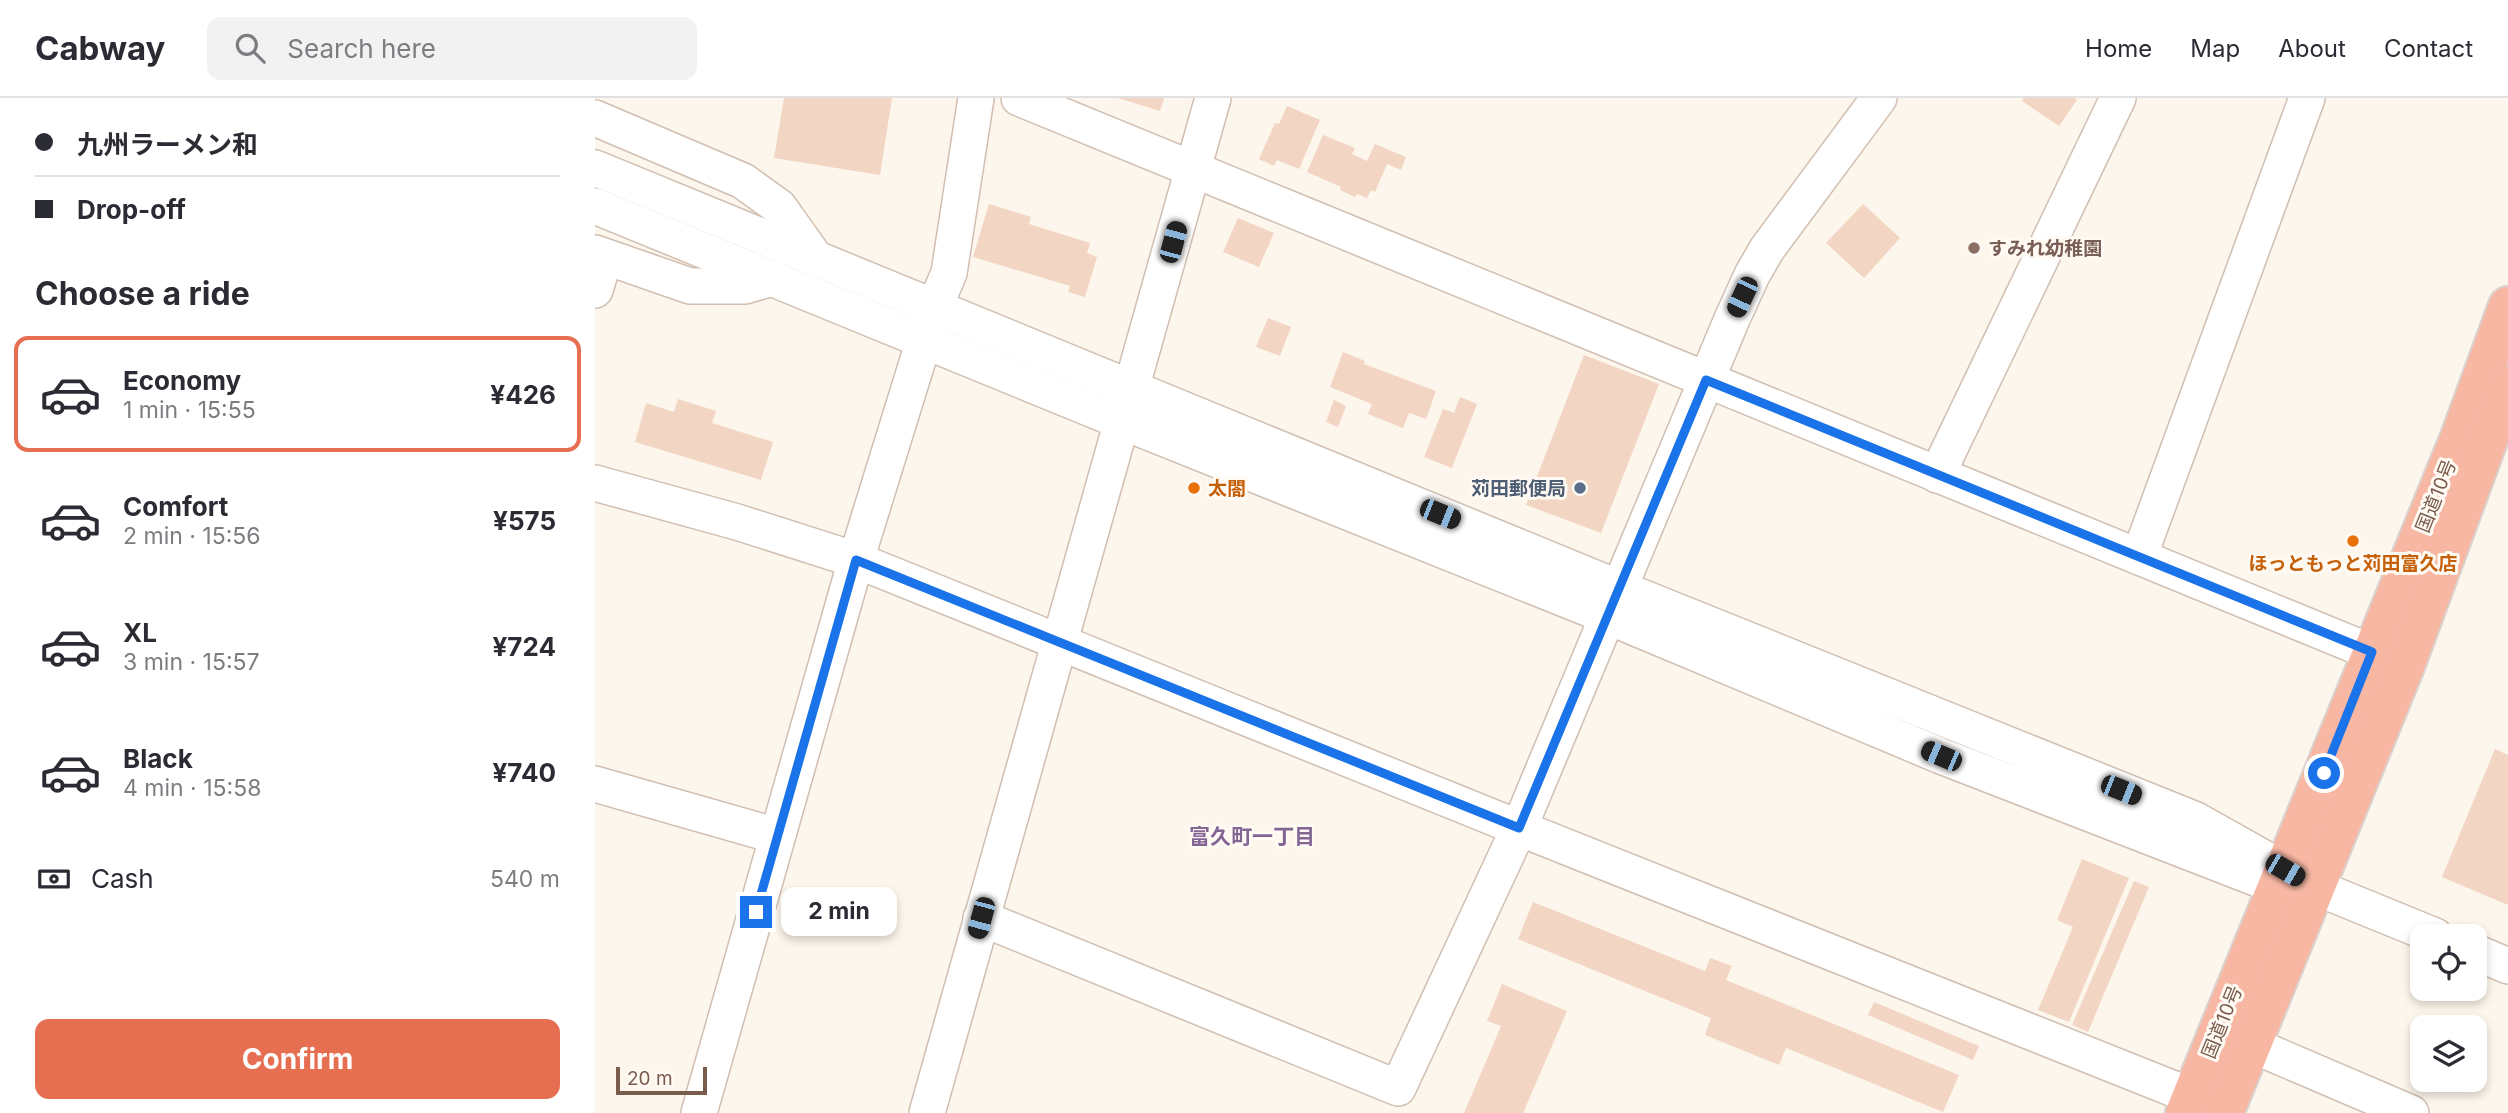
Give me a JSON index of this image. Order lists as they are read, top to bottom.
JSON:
{
  "streets": {
    "highway": ["国道10号"]
  },
  "districts": ["富久町一丁目"],
  "places": [
    "すみれ幼稚園",
    "太閤",
    "苅田郵便局",
    "ほっともっと苅田富久店"
  ],
  "scale_bar": "20 m",
  "page": {
    "header": "Cabway",
    "search": "Search here",
    "nav": [
      "Home",
      "Map",
      "About",
      "Contact"
    ],
    "banner": ["九州ラーメン和", "Drop-off"],
    "heading": "Choose a ride",
    "list": [
      {
        "name": "Economy",
        "note": "1 min · 15:55",
        "value": "¥426"
      },
      {
        "name": "Comfort",
        "note": "2 min · 15:56",
        "value": "¥575"
      },
      {
        "name": "XL",
        "note": "3 min · 15:57",
        "value": "¥724"
      },
      {
        "name": "Black",
        "note": "4 min · 15:58",
        "value": "¥740"
      }
    ],
    "pay": ["Cash", "540 m"],
    "bubble": "2 min",
    "buttons": "Confirm",
    "scale": "20 m"
  }
}
